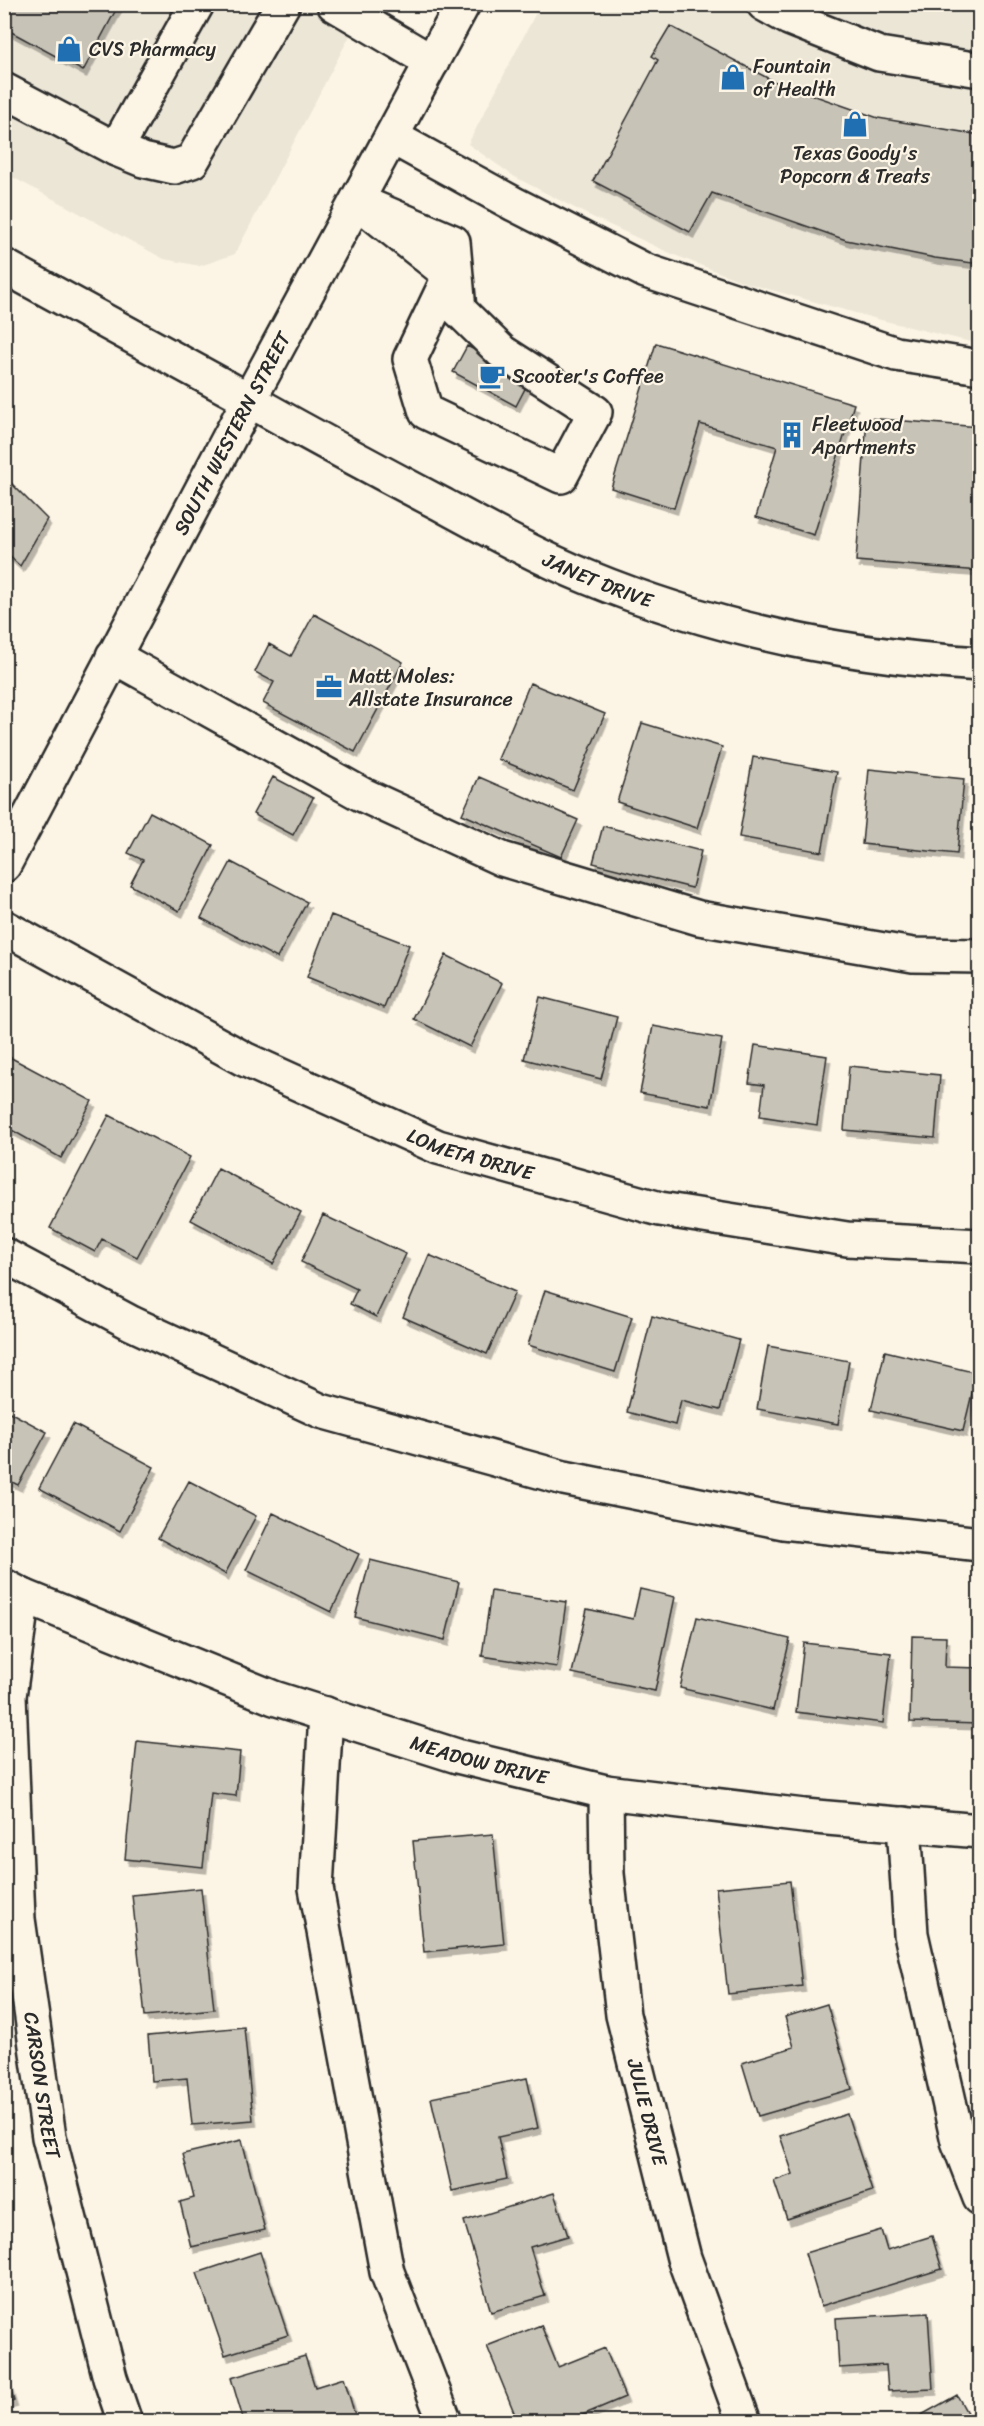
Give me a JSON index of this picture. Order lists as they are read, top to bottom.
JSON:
{
  "streets": {
    "street": [
      "SOUTH WESTERN STREET",
      "JANET DRIVE",
      "LOMETA DRIVE",
      "MEADOW DRIVE",
      "CARSON STREET",
      "JULIE DRIVE"
    ]
  },
  "crossings": [
    ["SOUTH WESTERN STREET", "JANET DRIVE"],
    ["MEADOW DRIVE", "CARSON STREET"],
    ["MEADOW DRIVE", "JULIE DRIVE"]
  ],
  "places": {
    "shop": ["CVS Pharmacy", "Fountain of Health", "Texas Goody's Popcorn & Treats"],
    "cafe": ["Scooter's Coffee"],
    "building": ["Fleetwood Apartments"],
    "office": ["Matt Moles: Allstate Insurance"]
  }
}
